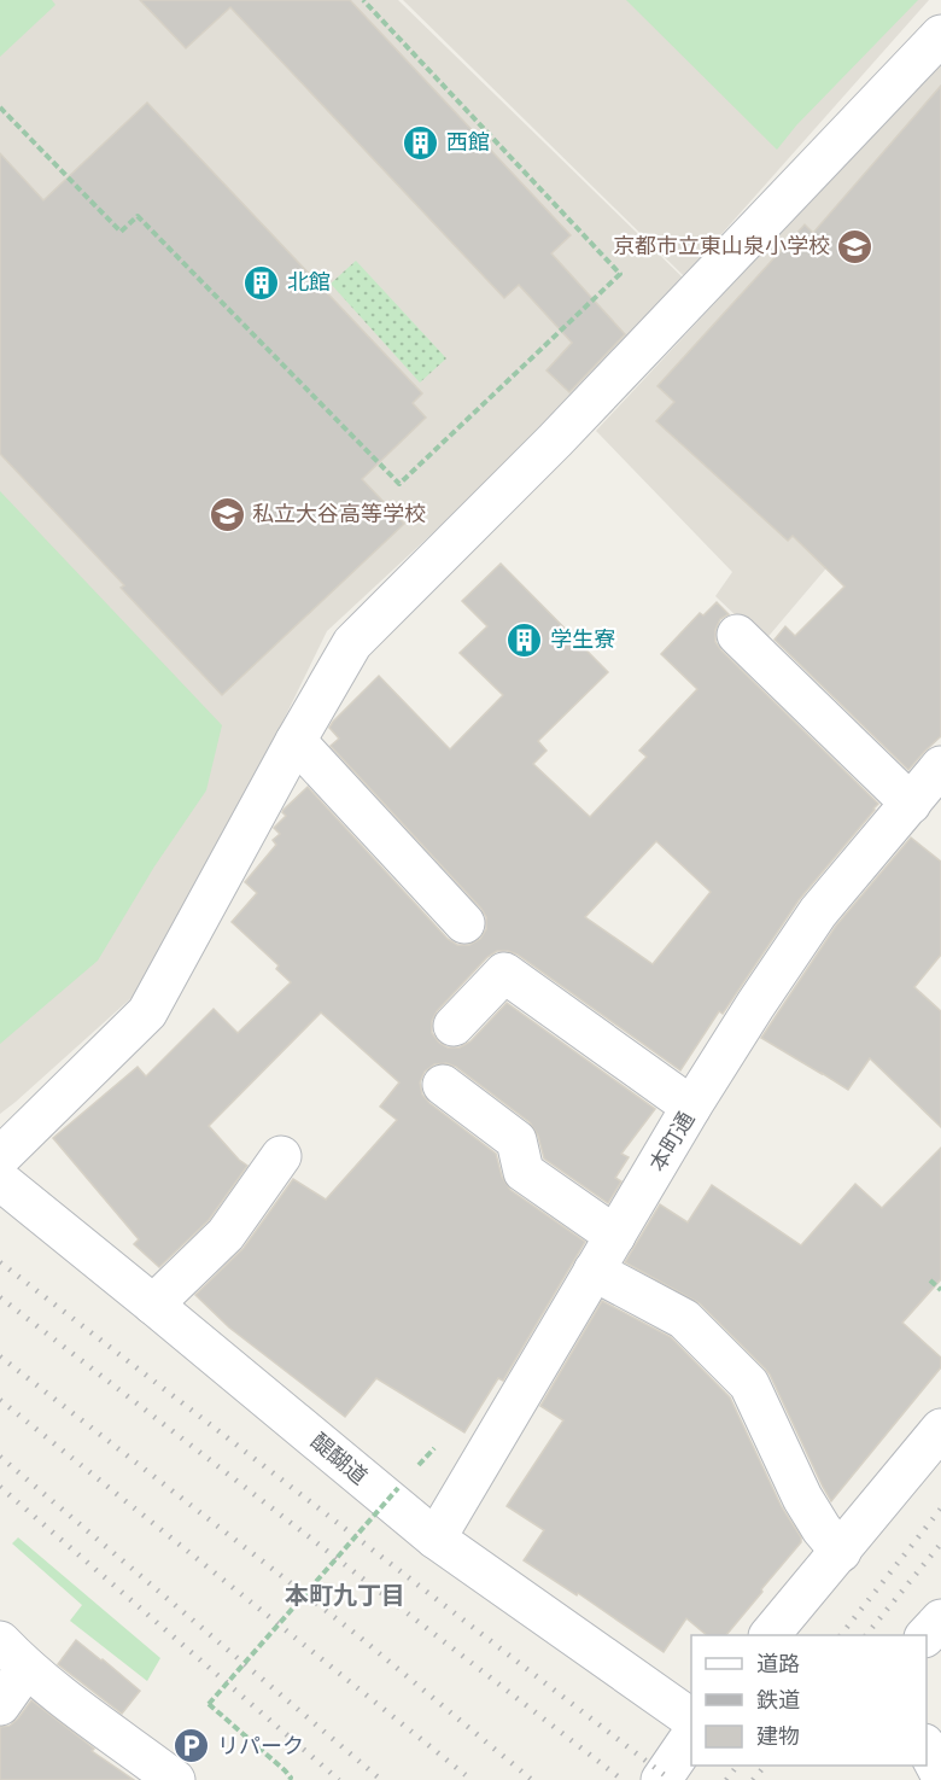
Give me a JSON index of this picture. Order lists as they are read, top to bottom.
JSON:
{
  "streets": {
    "street": ["本町通", "醍醐道"]
  },
  "crossings": [
    ["本町通", "醍醐道"]
  ],
  "districts": ["本町九丁目"],
  "places": {
    "building": ["西館", "北館", "学生寮"],
    "school or university": ["京都市立東山泉小学校", "私立大谷高等学校"],
    "parking": ["リパーク"]
  },
  "legend": ["道路", "鉄道", "建物"]
}
